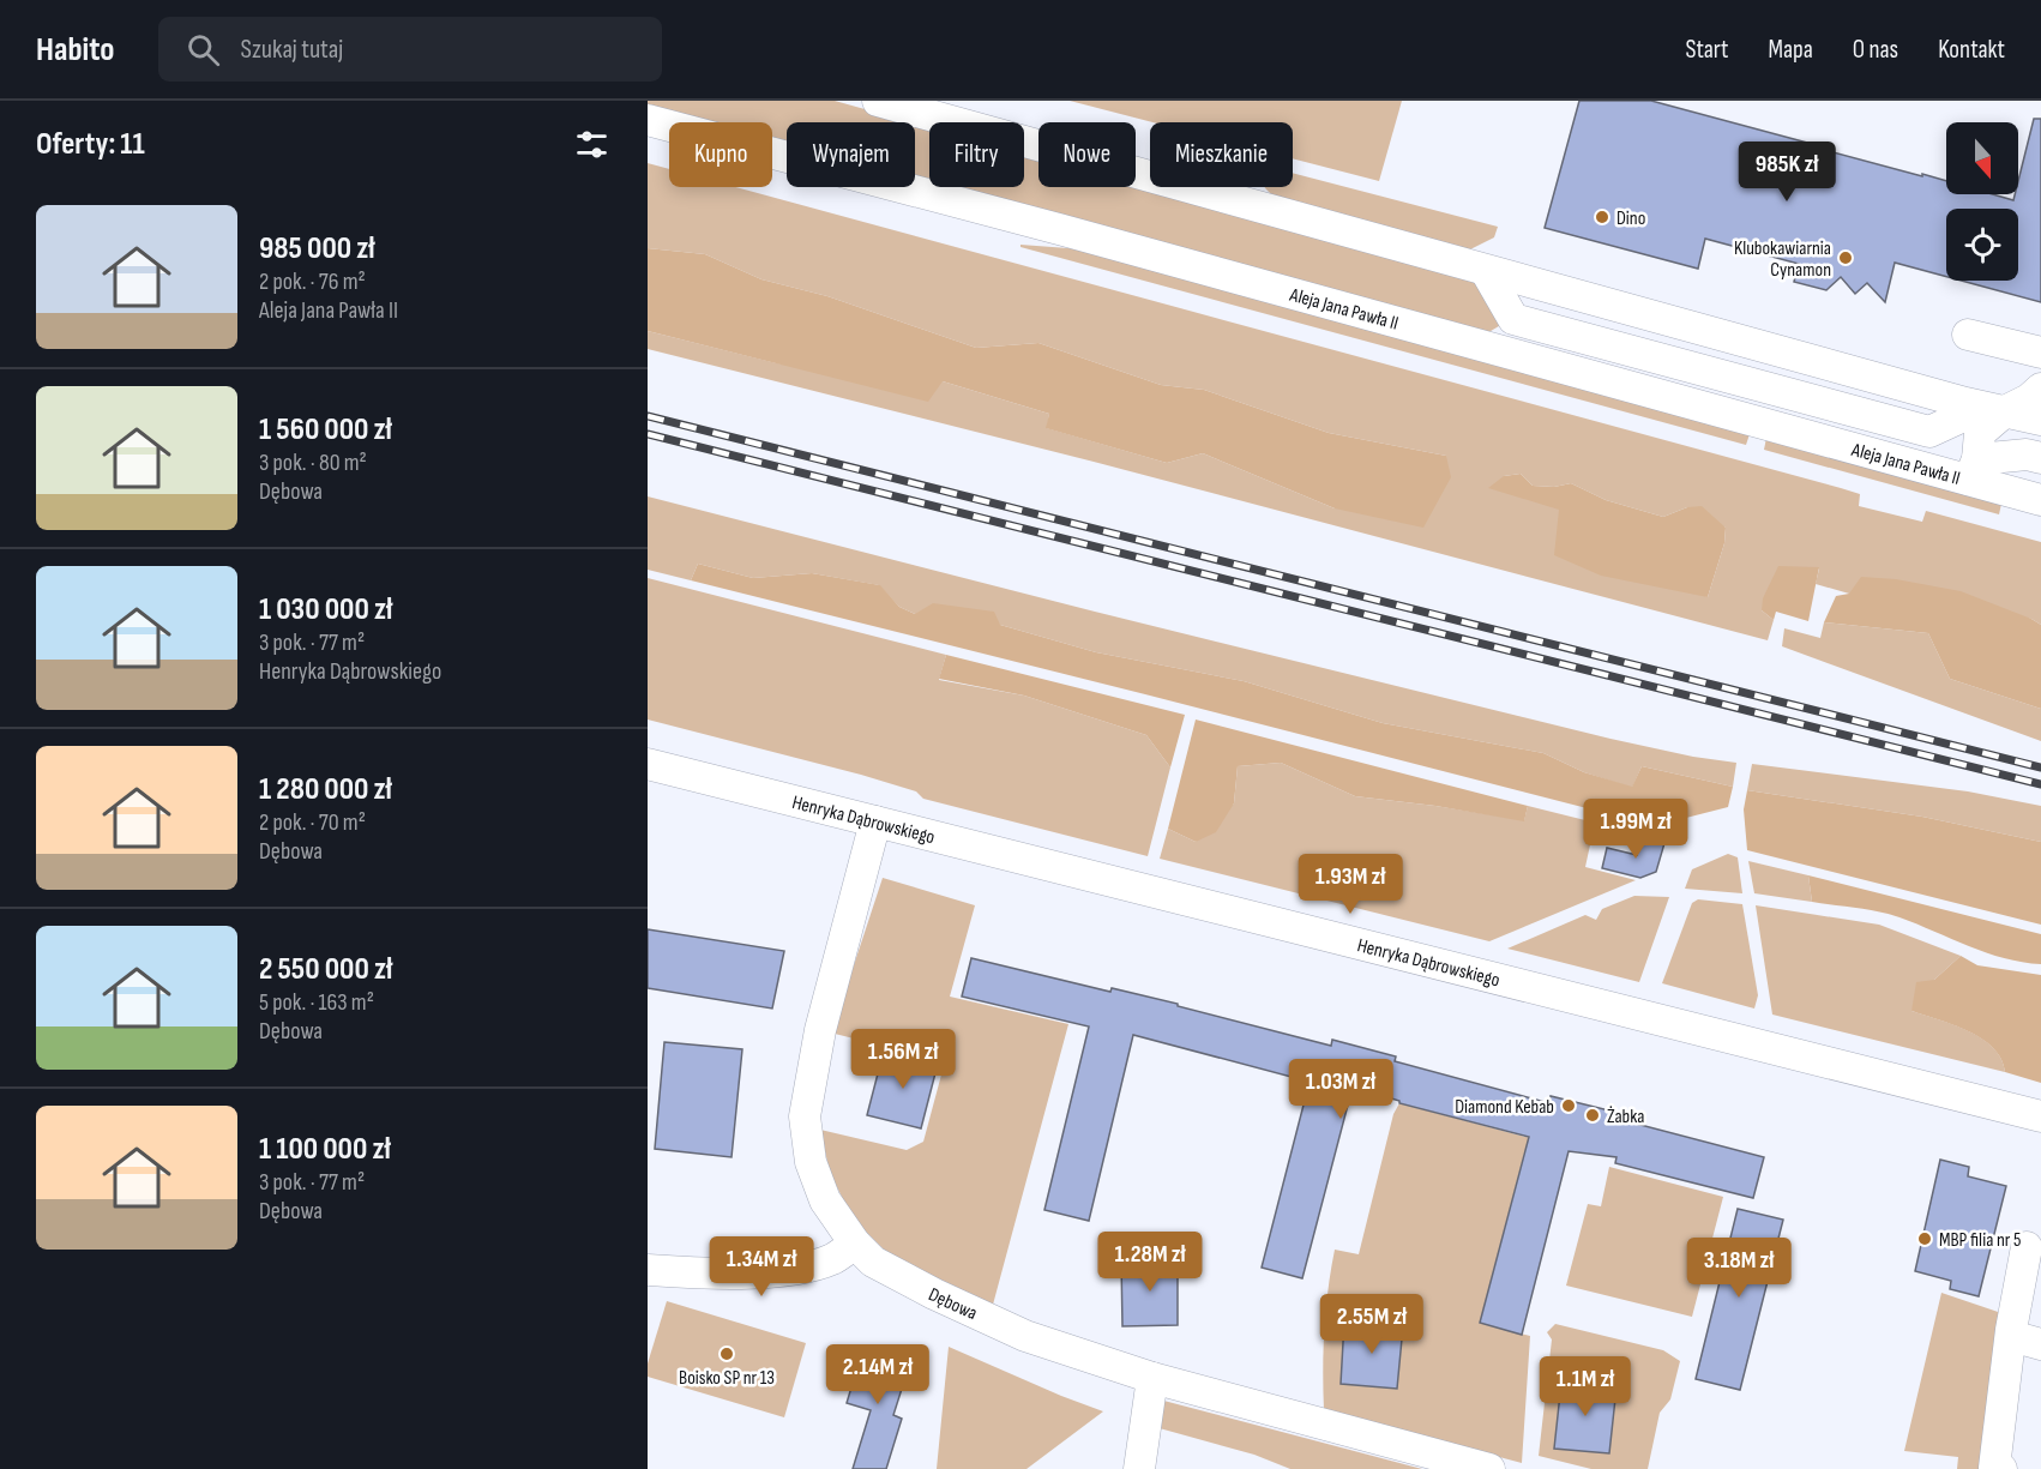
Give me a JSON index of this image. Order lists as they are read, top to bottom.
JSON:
{
  "streets": {
    "street": ["Aleja Jana Pawła II", "Henryka Dąbrowskiego", "Dębowa"]
  },
  "crossings": [
    ["Henryka Dąbrowskiego", "Dębowa"]
  ],
  "places": [
    "Dino",
    "Klubokawiarnia Cynamon",
    "Diamond Kebab",
    "Żabka",
    "MBP filia nr 5",
    "Boisko SP nr 13"
  ],
  "north": "bottom",
  "page": {
    "header": "Habito",
    "search": "Szukaj tutaj",
    "nav": [
      "Start",
      "Mapa",
      "O nas",
      "Kontakt"
    ],
    "heading": "Oferty: 11",
    "chip": [
      "Kupno",
      "Wynajem",
      "Filtry",
      "Nowe",
      "Mieszkanie"
    ],
    "price": [
      "985K zł",
      "1.99M zł",
      "1.93M zł",
      "1.56M zł",
      "1.03M zł",
      "1.28M zł",
      "1.34M zł",
      "3.18M zł",
      "2.55M zł",
      "2.14M zł",
      "1.1M zł"
    ],
    "list": [
      {
        "name": "985 000 zł",
        "note": "2 pok. · 76 m² · Aleja Jana Pawła II"
      },
      {
        "name": "1 560 000 zł",
        "note": "3 pok. · 80 m² · Dębowa"
      },
      {
        "name": "1 030 000 zł",
        "note": "3 pok. · 77 m² · Henryka Dąbrowskiego"
      },
      {
        "name": "1 280 000 zł",
        "note": "2 pok. · 70 m² · Dębowa"
      },
      {
        "name": "2 550 000 zł",
        "note": "5 pok. · 163 m² · Dębowa"
      },
      {
        "name": "1 100 000 zł",
        "note": "3 pok. · 77 m² · Dębowa"
      }
    ]
  }
}
